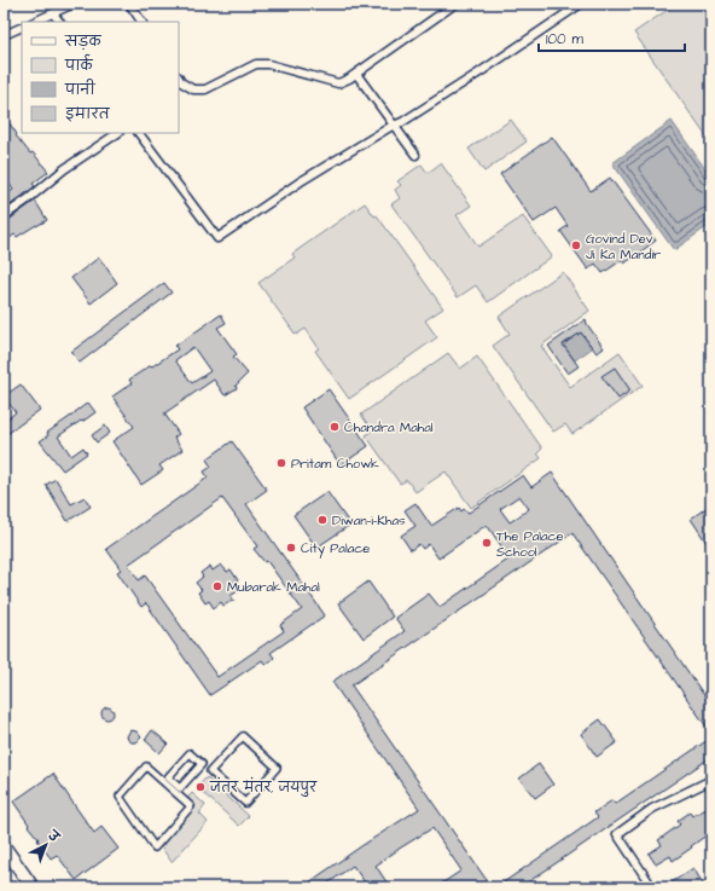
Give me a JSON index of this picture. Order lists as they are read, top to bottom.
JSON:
{
  "places": [
    "Govind Dev Ji Ka Mandir",
    "Chandra Mahal",
    "Pritam Chowk",
    "Diwan-i-Khas",
    "The Palace School",
    "City Palace",
    "Mubarak Mahal",
    "जंतर मंतर, जयपुर"
  ],
  "legend": [
    "सड़क",
    "पार्क",
    "पानी",
    "इमारत"
  ],
  "scale_bar": "100 m",
  "north": "top right"
}
